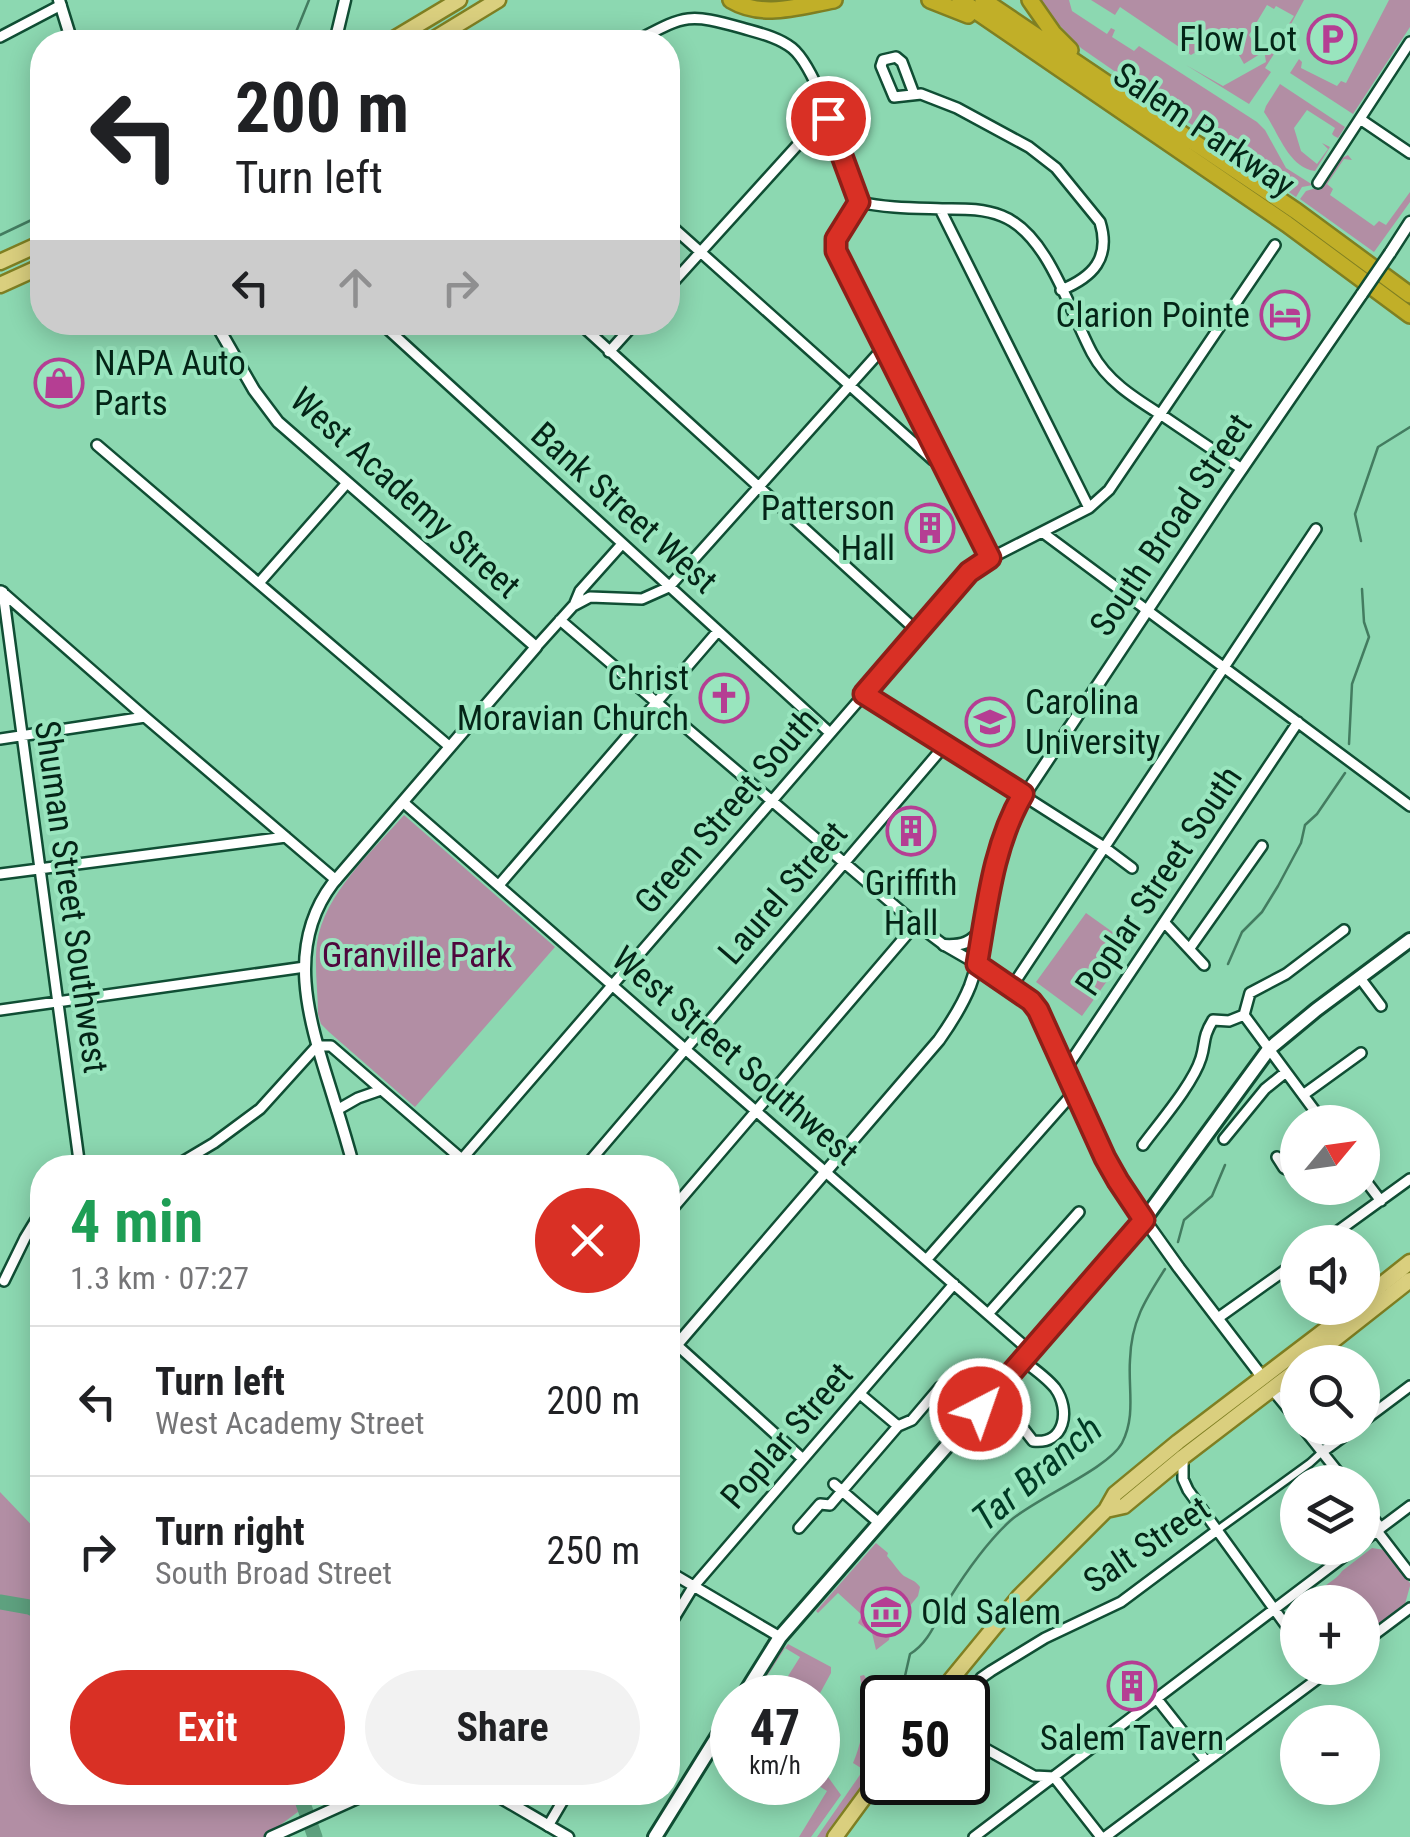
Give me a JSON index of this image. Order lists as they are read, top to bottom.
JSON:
{
  "streets": {
    "highway": ["Salem Parkway"],
    "street": [
      "West Academy Street",
      "Bank Street West",
      "South Broad Street",
      "Green Street South",
      "Poplar Street South",
      "Laurel Street",
      "Shuman Street Southwest",
      "West Street Southwest",
      "Poplar Street",
      "Salt Street"
    ]
  },
  "crossings": [
    ["Bank Street West", "Green Street South"],
    ["South Broad Street", "West Street Southwest"],
    ["Green Street South", "West Street Southwest"],
    ["Laurel Street", "West Street Southwest"],
    ["West Street Southwest", "Poplar Street"]
  ],
  "water": ["Tar Branch"],
  "parks": ["Granville Park"],
  "places": {
    "parking": ["Flow Lot"],
    "hotel": ["Clarion Pointe"],
    "shop": ["NAPA Auto Parts"],
    "building": ["Patterson Hall", "Griffith Hall", "Salem Tavern"],
    "church": ["Christ Moravian Church"],
    "school or university": ["Carolina University"],
    "museum": ["Old Salem"]
  },
  "north": "top right",
  "page": {
    "turn": ["200 m", "Turn left"],
    "map_buttons": ["+", "−"],
    "heading": ["4 min", "1.3 km · 07:27"],
    "list": [
      {
        "name": "Turn left",
        "note": "West Academy Street",
        "value": "200 m"
      },
      {
        "name": "Turn right",
        "note": "South Broad Street",
        "value": "250 m"
      }
    ],
    "buttons": ["Exit", "Share"],
    "speed": "47 km/h",
    "limit": "50"
  }
}
